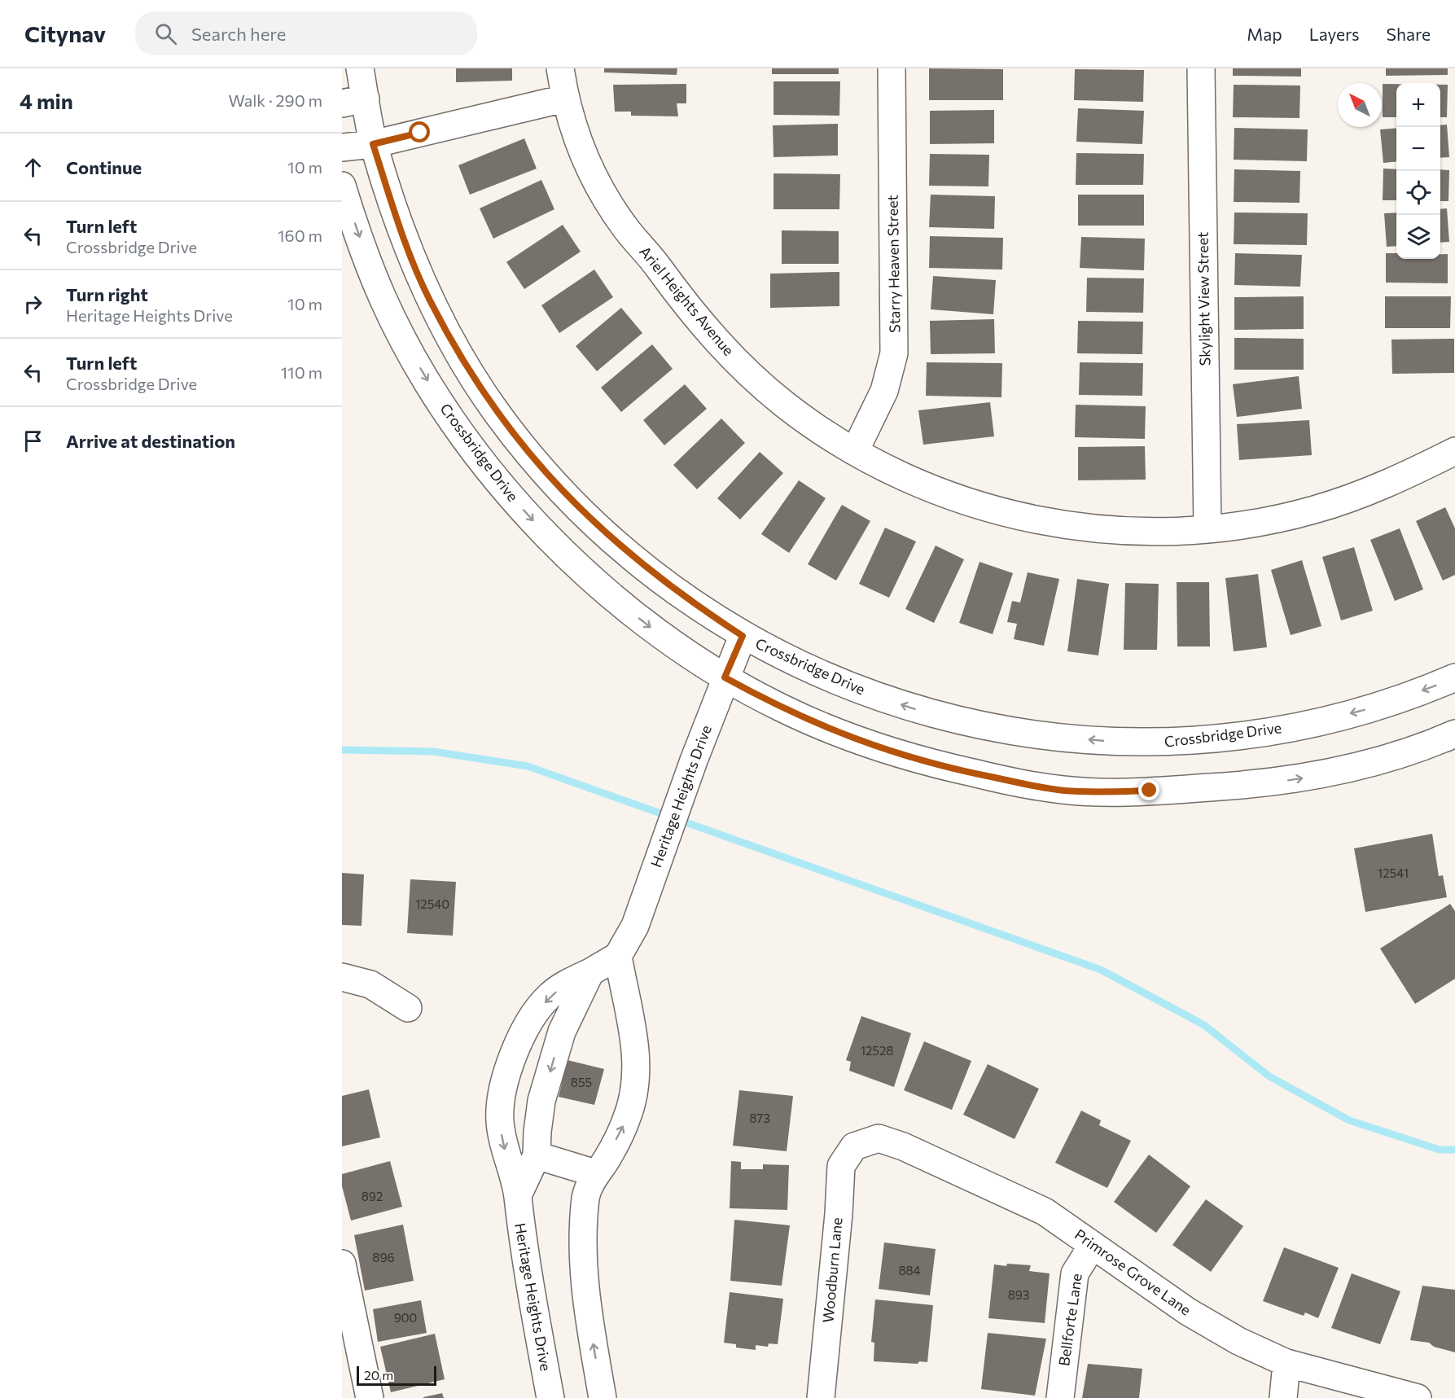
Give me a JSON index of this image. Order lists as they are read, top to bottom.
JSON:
{
  "streets": {
    "street": [
      "Starry Heaven Street",
      "Skylight View Street",
      "Ariel Heights Avenue",
      "Crossbridge Drive",
      "Heritage Heights Drive",
      "Woodburn Lane",
      "Primrose Grove Lane",
      "Bellforte Lane"
    ]
  },
  "crossings": [
    ["Starry Heaven Street", "Ariel Heights Avenue"],
    ["Skylight View Street", "Ariel Heights Avenue"],
    ["Crossbridge Drive", "Heritage Heights Drive"],
    ["Woodburn Lane", "Primrose Grove Lane"],
    ["Primrose Grove Lane", "Bellforte Lane"]
  ],
  "house_numbers": [
    "12541",
    "12540",
    "12528",
    "855",
    "873",
    "892",
    "896",
    "884",
    "893",
    "900"
  ],
  "scale_bar": "20 m",
  "north": "top left",
  "page": {
    "header": "Citynav",
    "search": "Search here",
    "nav": ["Map", "Layers", "Share"],
    "heading": ["4 min", "Walk · 290 m"],
    "map_buttons": ["+", "−"],
    "list": [
      ["Continue", "10 m"],
      ["Turn left", "Crossbridge Drive", "160 m"],
      ["Turn right", "Heritage Heights Drive", "10 m"],
      ["Turn left", "Crossbridge Drive", "110 m"],
      "Arrive at destination"
    ],
    "scale": "20 m"
  }
}
